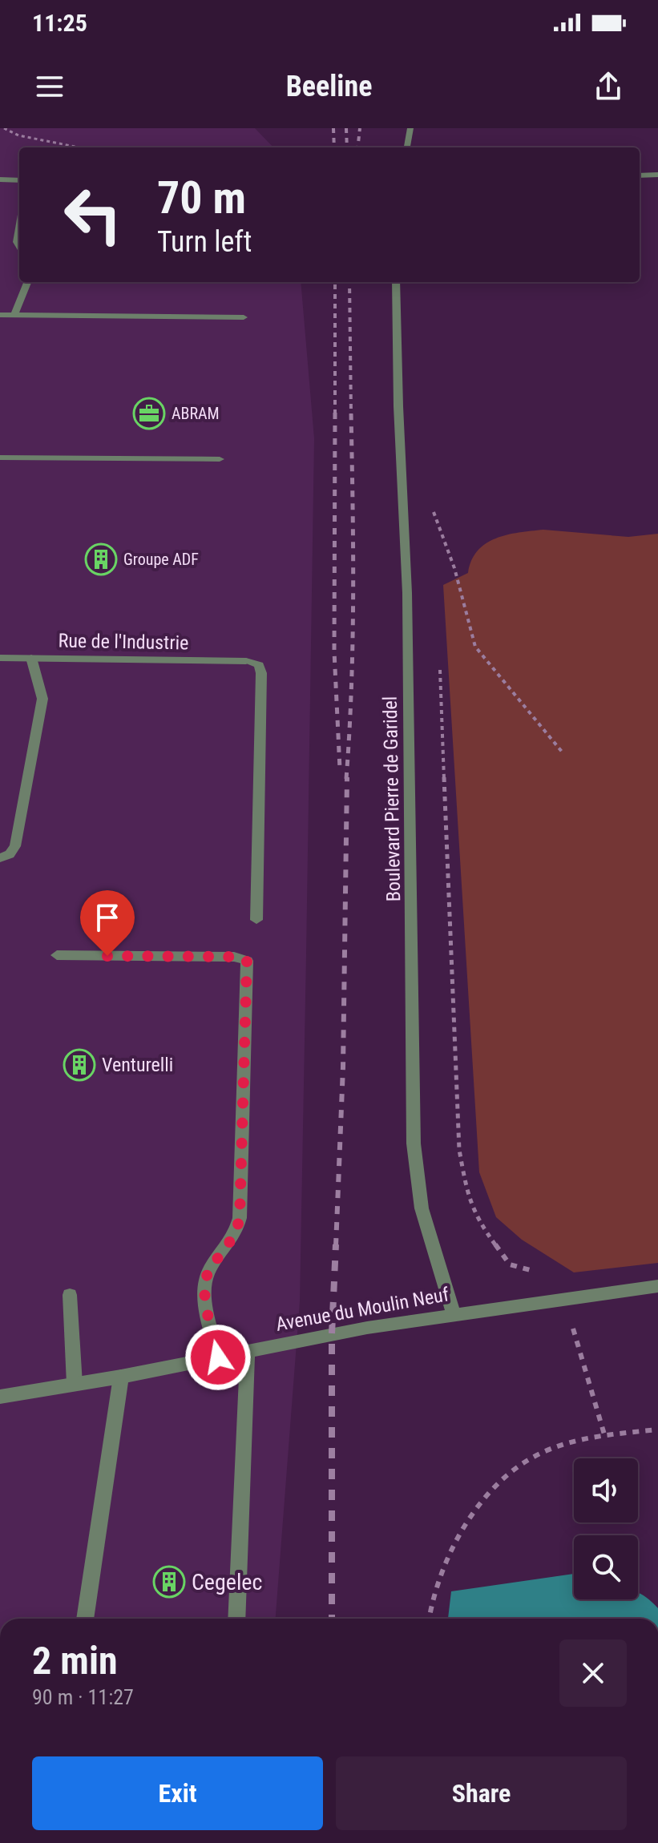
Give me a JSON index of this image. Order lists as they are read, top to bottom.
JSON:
{
  "streets": {
    "street": ["Rue de l'Industrie", "Boulevard Pierre de Garidel", "Avenue du Moulin Neuf"]
  },
  "crossings": [
    ["Boulevard Pierre de Garidel", "Avenue du Moulin Neuf"]
  ],
  "places": {
    "office": ["ABRAM"],
    "building": ["Groupe ADF", "Venturelli", "Cegelec"]
  },
  "page": {
    "status": "11:25",
    "header": "Beeline",
    "turn": ["70 m", "Turn left"],
    "heading": ["2 min", "90 m · 11:27"],
    "buttons": ["Exit", "Share"]
  }
}
